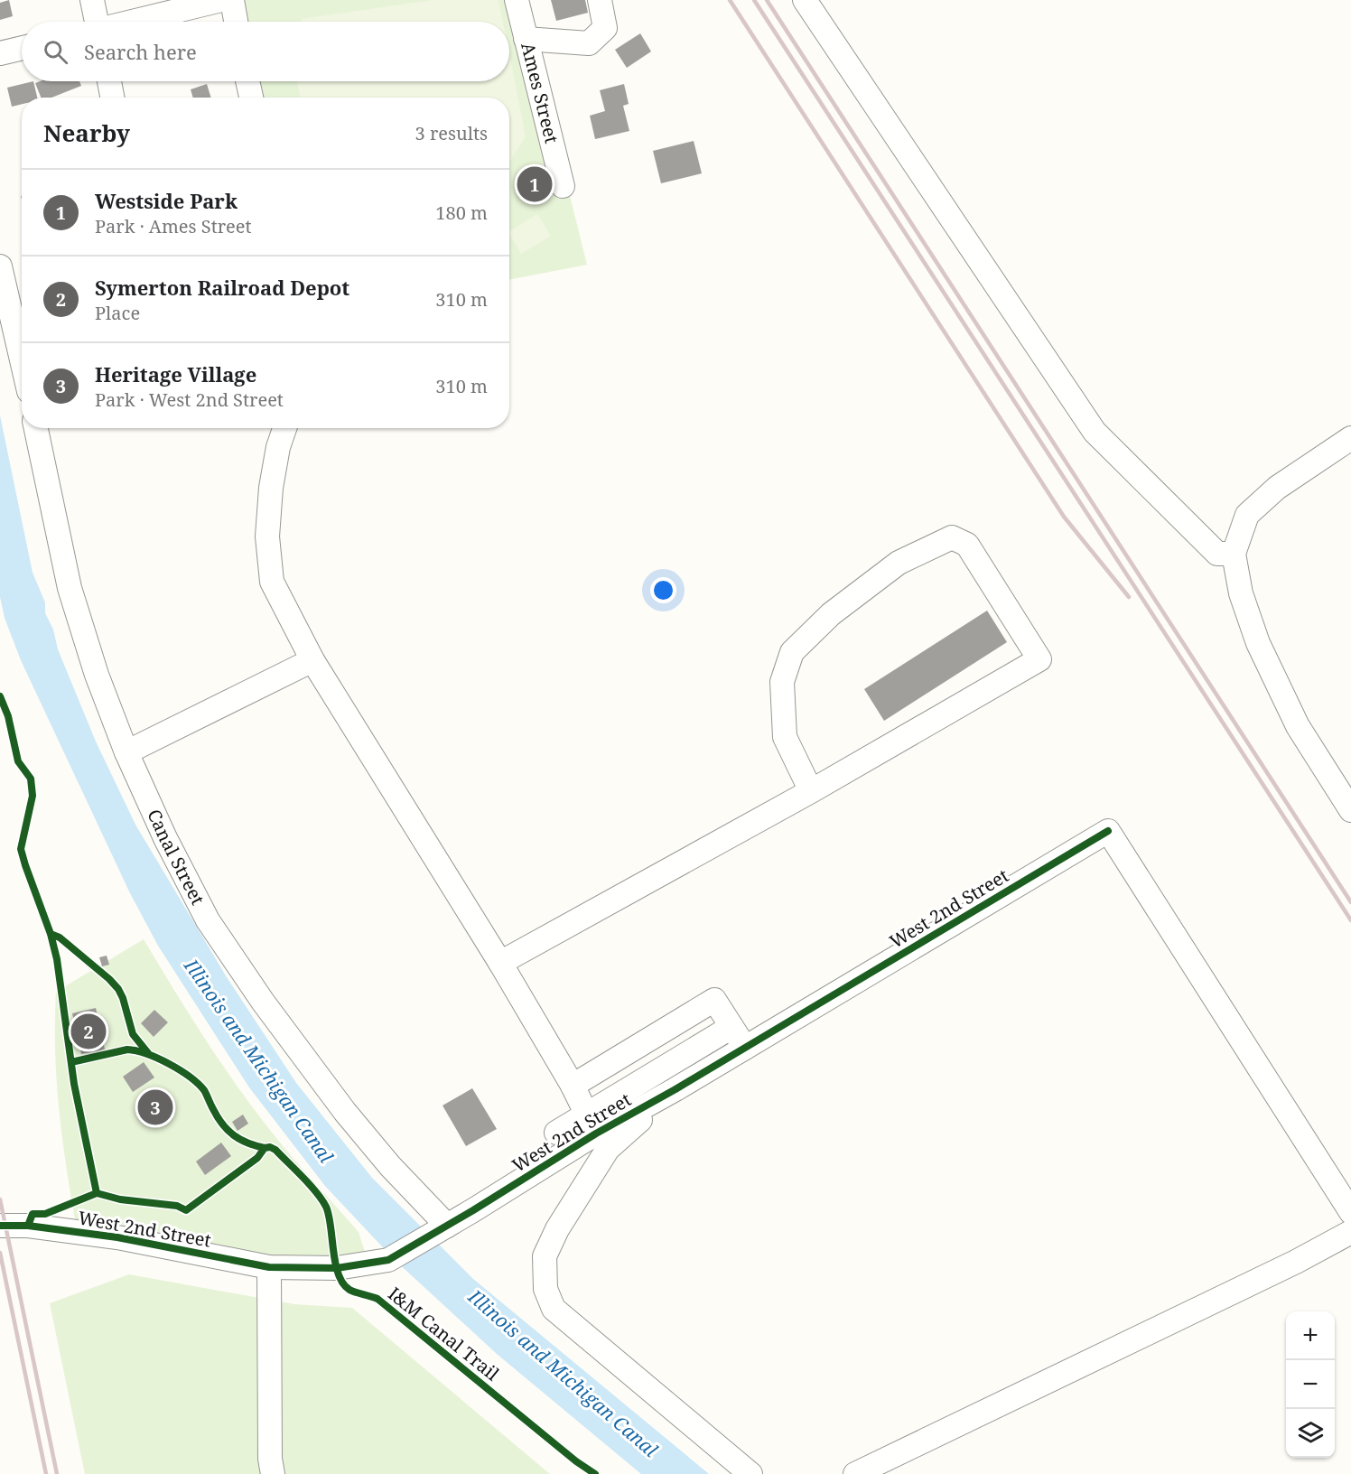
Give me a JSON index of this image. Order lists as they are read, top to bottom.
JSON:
{
  "streets": {
    "street": ["Ames Street", "Canal Street", "West 2nd Street"],
    "cycle path": ["I&M Canal Trail"]
  },
  "crossings": [
    ["Canal Street", "West 2nd Street"]
  ],
  "water": ["Illinois and Michigan Canal"],
  "page": {
    "search": "Search here",
    "heading": ["Nearby", "3 results"],
    "pins": ["1", "2", "3"],
    "list": [
      {
        "mark": "1",
        "name": "Westside Park",
        "note": "Park · Ames Street",
        "value": "180 m"
      },
      {
        "mark": "2",
        "name": "Symerton Railroad Depot",
        "note": "Place",
        "value": "310 m"
      },
      {
        "mark": "3",
        "name": "Heritage Village",
        "note": "Park · West 2nd Street",
        "value": "310 m"
      }
    ],
    "map_buttons": ["+", "−"]
  }
}
